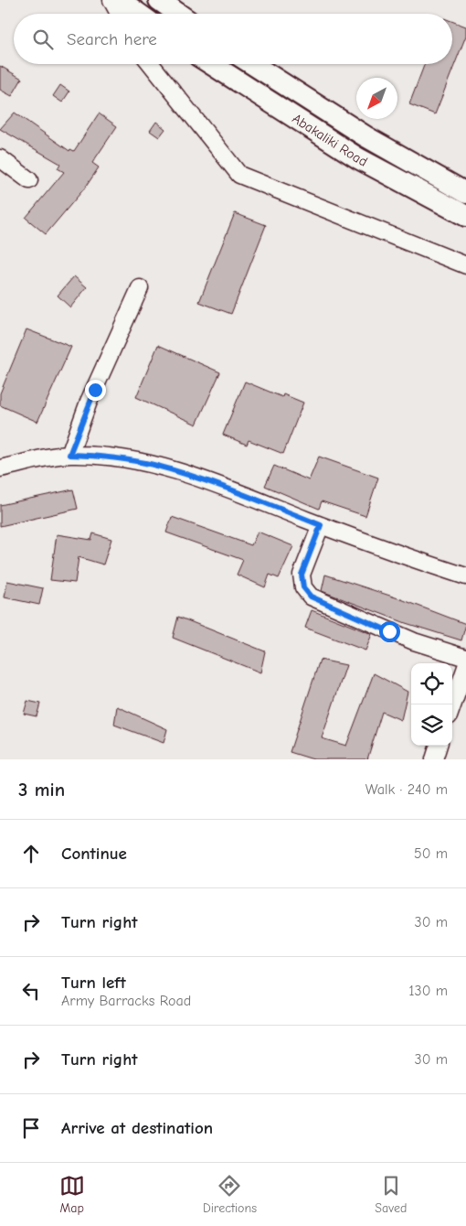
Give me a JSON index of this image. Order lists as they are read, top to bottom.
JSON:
{
  "streets": {
    "main road": ["Abakaliki Road"]
  },
  "north": "bottom left",
  "page": {
    "search": "Search here",
    "heading": ["3 min", "Walk · 240 m"],
    "list": [
      ["Continue", "50 m"],
      ["Turn right", "30 m"],
      ["Turn left", "Army Barracks Road", "130 m"],
      ["Turn right", "30 m"],
      "Arrive at destination"
    ],
    "nav": ["Map", "Directions", "Saved"]
  }
}
